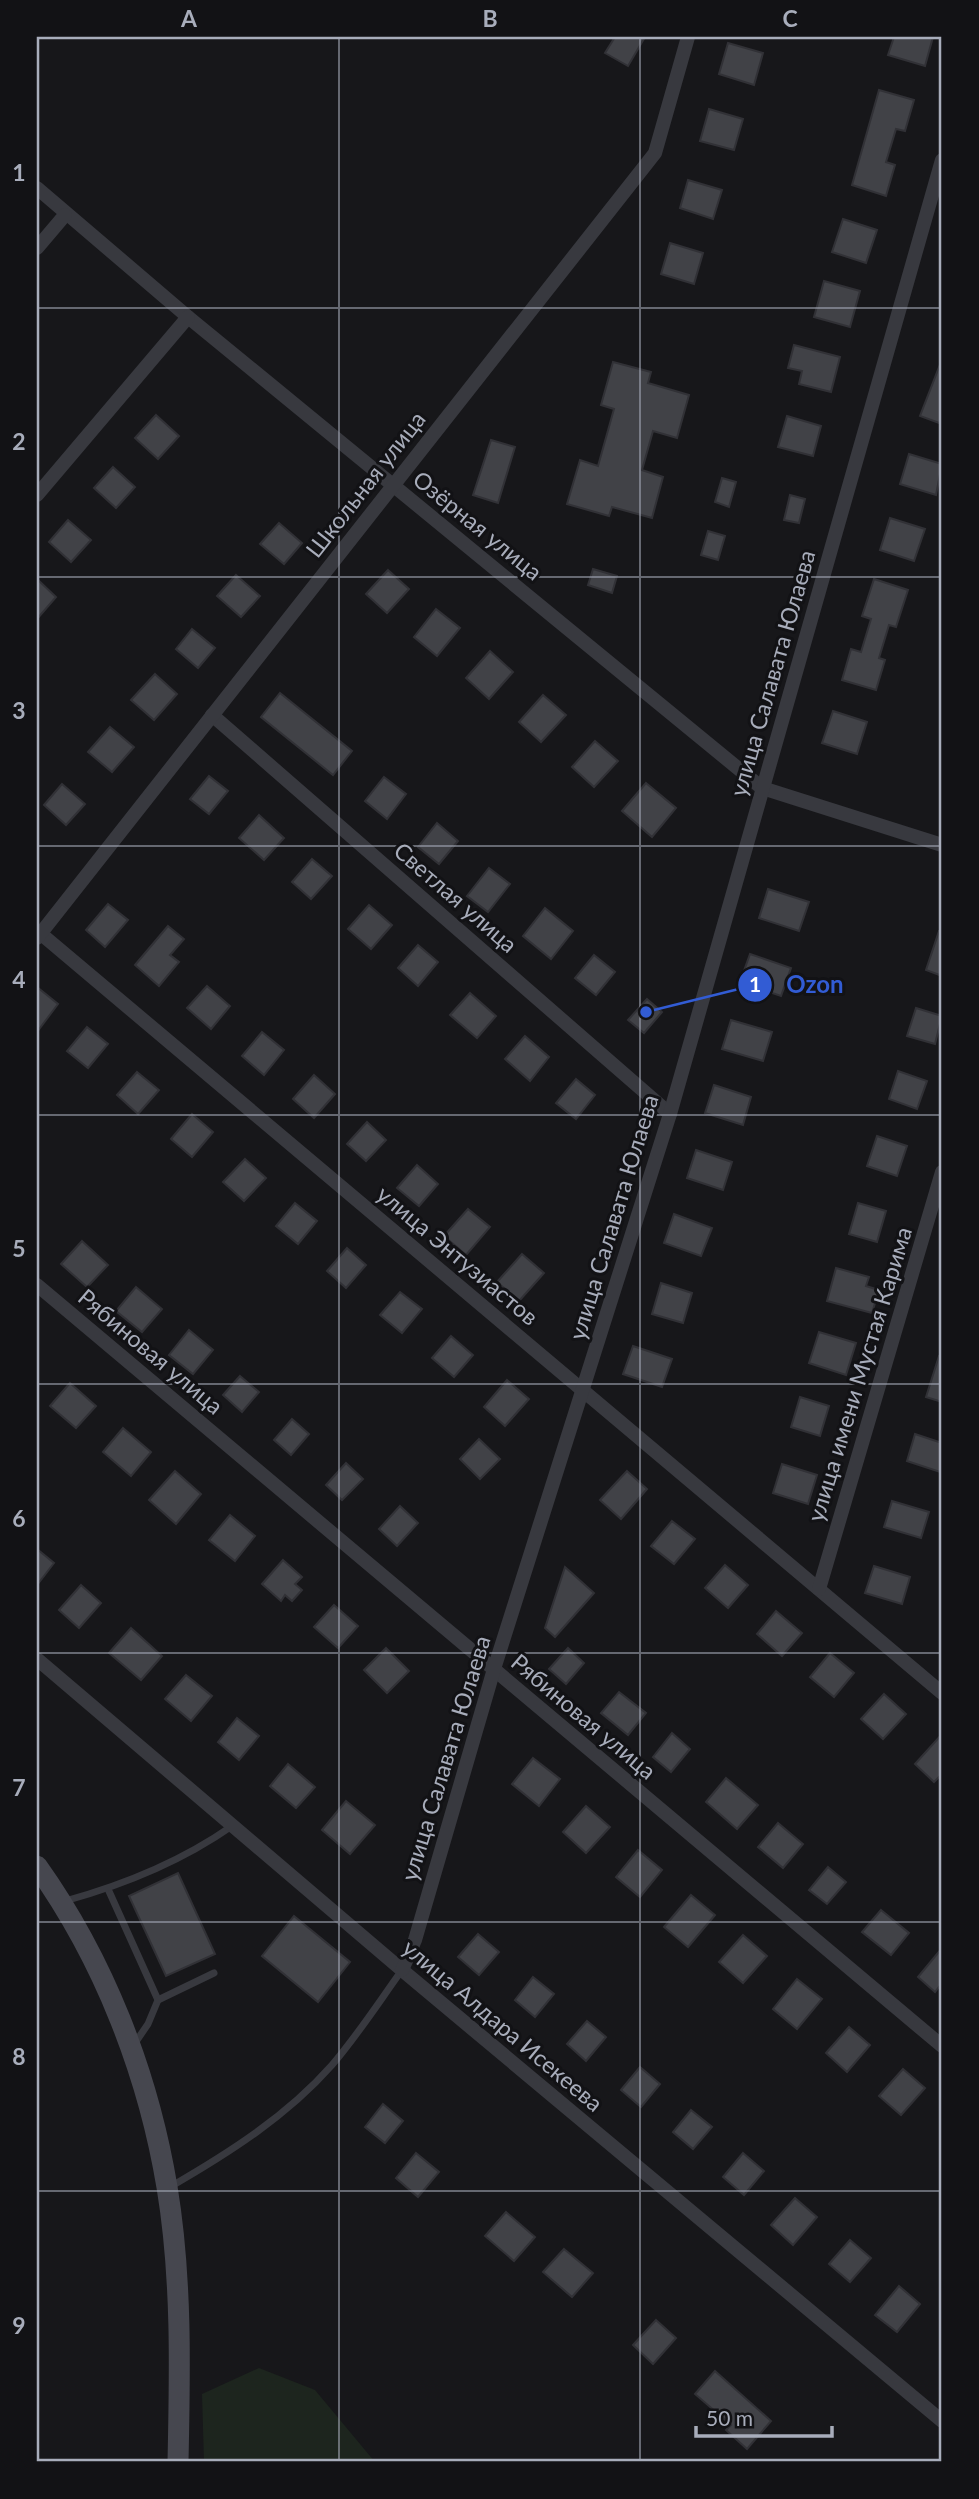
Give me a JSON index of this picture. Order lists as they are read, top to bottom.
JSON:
{
  "streets": {
    "street": [
      "Школьная улица",
      "Озёрная улица",
      "улица Салавата Юлаева",
      "Светлая улица",
      "улица Энтузиастов",
      "Рябиновая улица",
      "улица имени Мустая Карима",
      "улица Алдара Исекеева"
    ]
  },
  "crossings": [
    ["Школьная улица", "Озёрная улица"],
    ["Школьная улица", "Светлая улица"],
    ["Школьная улица", "улица Энтузиастов"],
    ["Озёрная улица", "улица Салавата Юлаева"],
    ["улица Салавата Юлаева", "Светлая улица"],
    ["улица Салавата Юлаева", "улица Энтузиастов"],
    ["улица Салавата Юлаева", "Рябиновая улица"],
    ["улица Салавата Юлаева", "улица Алдара Исекеева"],
    ["улица Энтузиастов", "улица имени Мустая Карима"]
  ],
  "places": ["Ozon"],
  "scale_bar": "50 m",
  "grid": {
    "columns": ["A", "B", "C"],
    "rows": [
      "1",
      "2",
      "3",
      "4",
      "5",
      "6",
      "7",
      "8",
      "9"
    ]
  }
}
